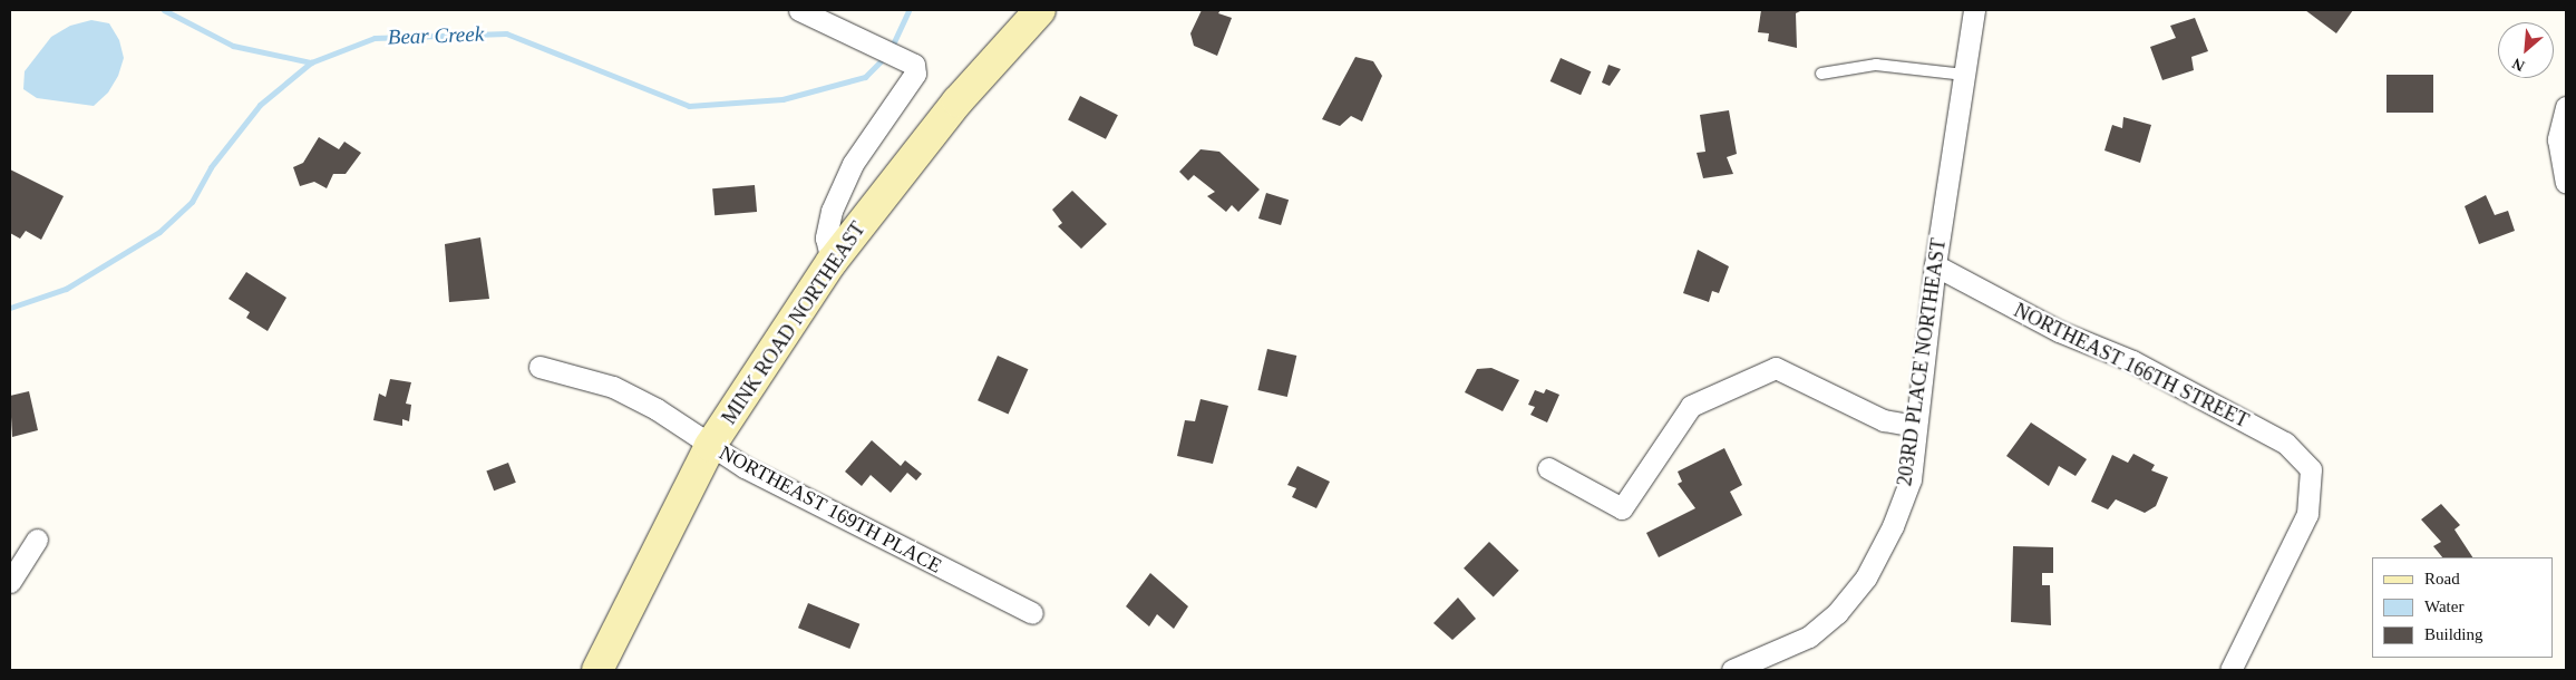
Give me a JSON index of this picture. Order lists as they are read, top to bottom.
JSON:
{
  "streets": {
    "street": [
      "MINK ROAD NORTHEAST",
      "203RD PLACE NORTHEAST",
      "NORTHEAST 166TH STREET",
      "NORTHEAST 169TH PLACE"
    ]
  },
  "crossings": [
    ["MINK ROAD NORTHEAST", "NORTHEAST 169TH PLACE"],
    ["203RD PLACE NORTHEAST", "NORTHEAST 166TH STREET"]
  ],
  "water": ["Bear Creek"],
  "legend": ["Road", "Water", "Building"],
  "north": "bottom left"
}
